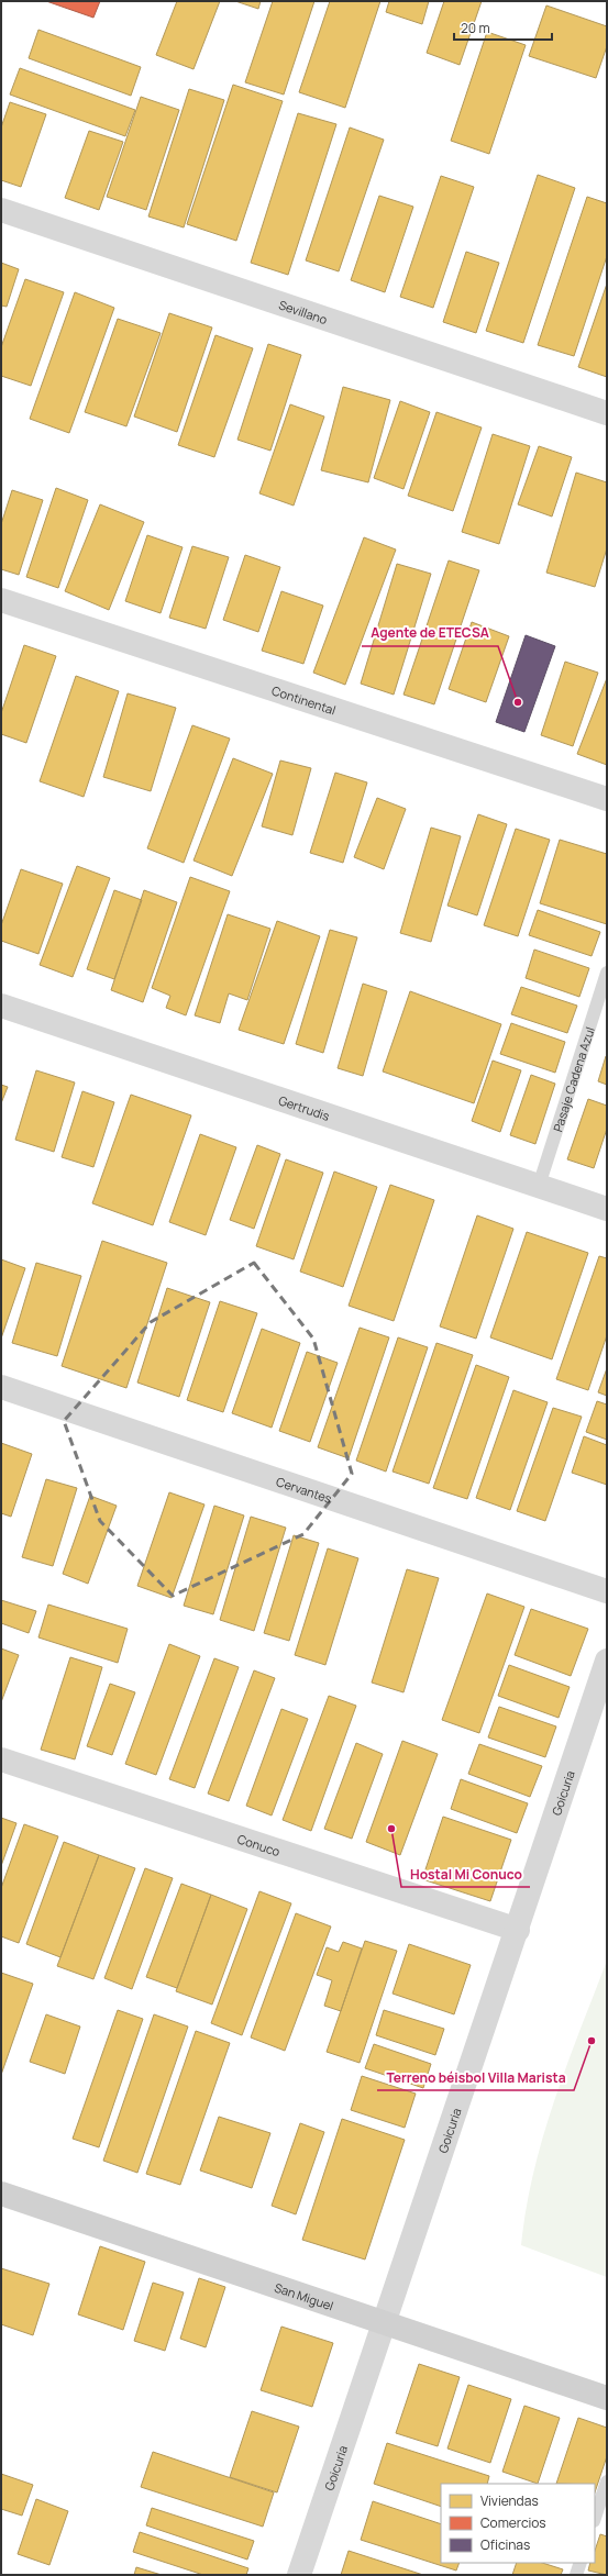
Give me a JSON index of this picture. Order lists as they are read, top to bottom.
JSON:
{
  "streets": {
    "street": [
      "Sevillano",
      "Continental",
      "Gertrudis",
      "Cervantes",
      "Goicuria",
      "Conuco",
      "San Miguel"
    ],
    "lane": ["Pasaje Cadena Azul"]
  },
  "crossings": [
    ["Pasaje Cadena Azul", "Gertrudis"],
    ["Goicuria", "Conuco"],
    ["Goicuria", "San Miguel"]
  ],
  "places": ["Agente de ETECSA", "Hostal Mi Conuco", "Terreno béisbol Villa Marista"],
  "legend": ["Viviendas", "Comercios", "Oficinas"],
  "scale_bar": "20 m"
}
